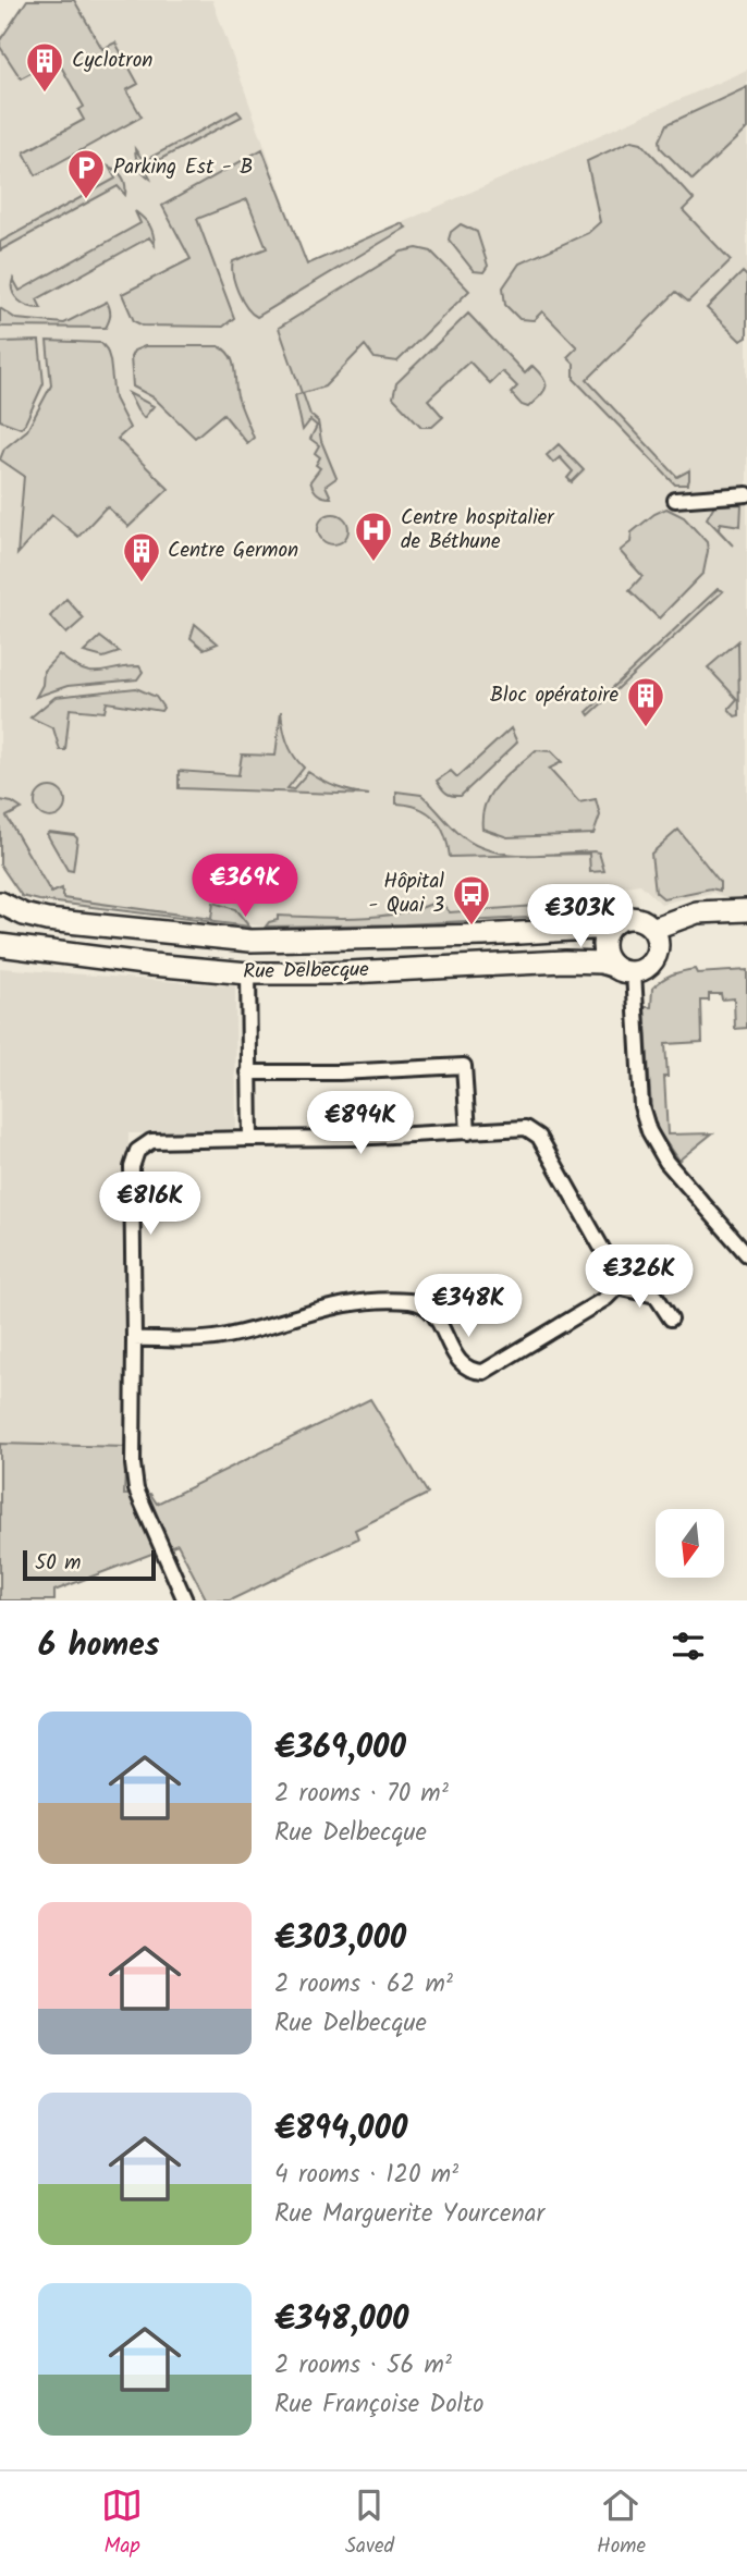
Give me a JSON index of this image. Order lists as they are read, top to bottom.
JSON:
{
  "streets": {
    "street": ["Rue Delbecque"]
  },
  "places": {
    "building": ["Cyclotron", "Centre Germon", "Bloc opératoire"],
    "parking": ["Parking Est - B"],
    "hospital": ["Centre hospitalier de Béthune"],
    "bus stop": ["Hôpital - Quai 3"]
  },
  "scale_bar": "50 m",
  "north": "bottom",
  "page": {
    "price": [
      "€369K",
      "€303K",
      "€894K",
      "€816K",
      "€326K",
      "€348K"
    ],
    "scale": "50 m",
    "heading": "6 homes",
    "list": [
      {
        "name": "€369,000",
        "note": "2 rooms · 70 m² · Rue Delbecque"
      },
      {
        "name": "€303,000",
        "note": "2 rooms · 62 m² · Rue Delbecque"
      },
      {
        "name": "€894,000",
        "note": "4 rooms · 120 m² · Rue Marguerite Yourcenar"
      },
      {
        "name": "€348,000",
        "note": "2 rooms · 56 m² · Rue Françoise Dolto"
      }
    ],
    "tabs": ["Map", "Saved", "Home"]
  }
}
